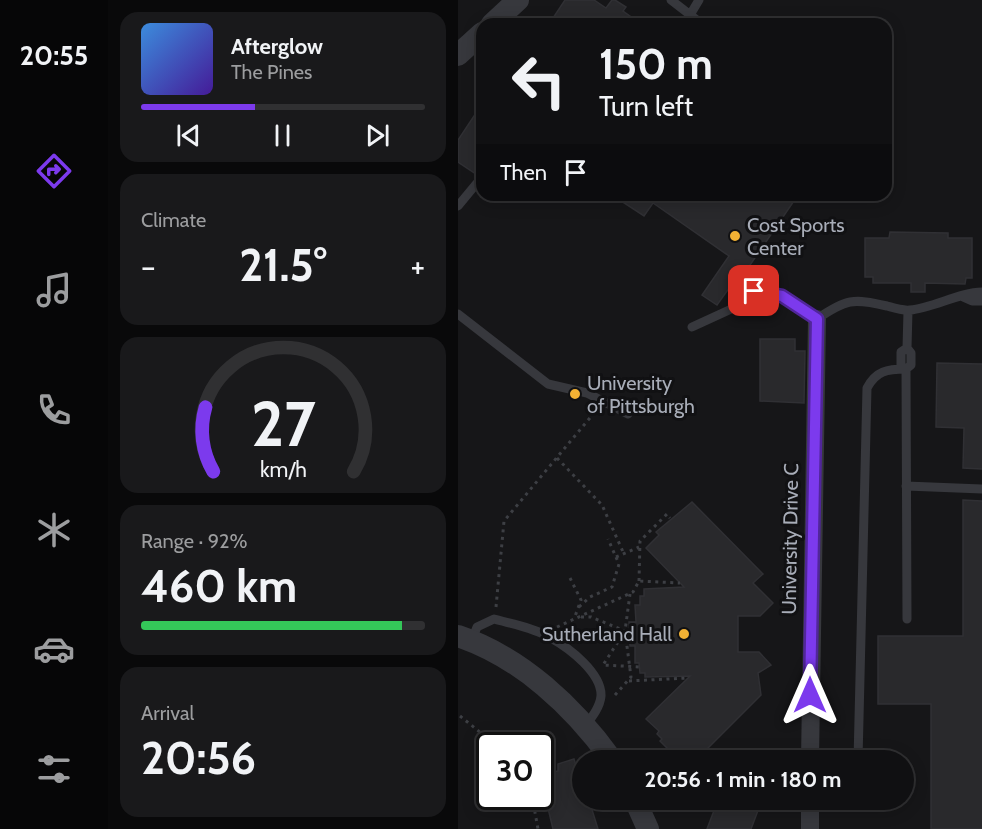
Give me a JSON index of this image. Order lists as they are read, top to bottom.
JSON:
{
  "streets": {
    "street": ["University Drive C"]
  },
  "places": ["Cost Sports Center", "University of Pittsburgh", "Sutherland Hall"],
  "page": {
    "tabs": "20:55",
    "turn": ["150 m", "Turn left"],
    "song": ["Afterglow", "The Pines"],
    "then": "Then",
    "tile": [
      "Climate",
      ["Range · 92%", "460 km"],
      ["Arrival", "20:56"]
    ],
    "heat": ["−", "21.5°", "+"],
    "limit": "30",
    "trip": "20:56 · 1 min · 180 m",
    "gauge": ["27", "km/h"]
  }
}
